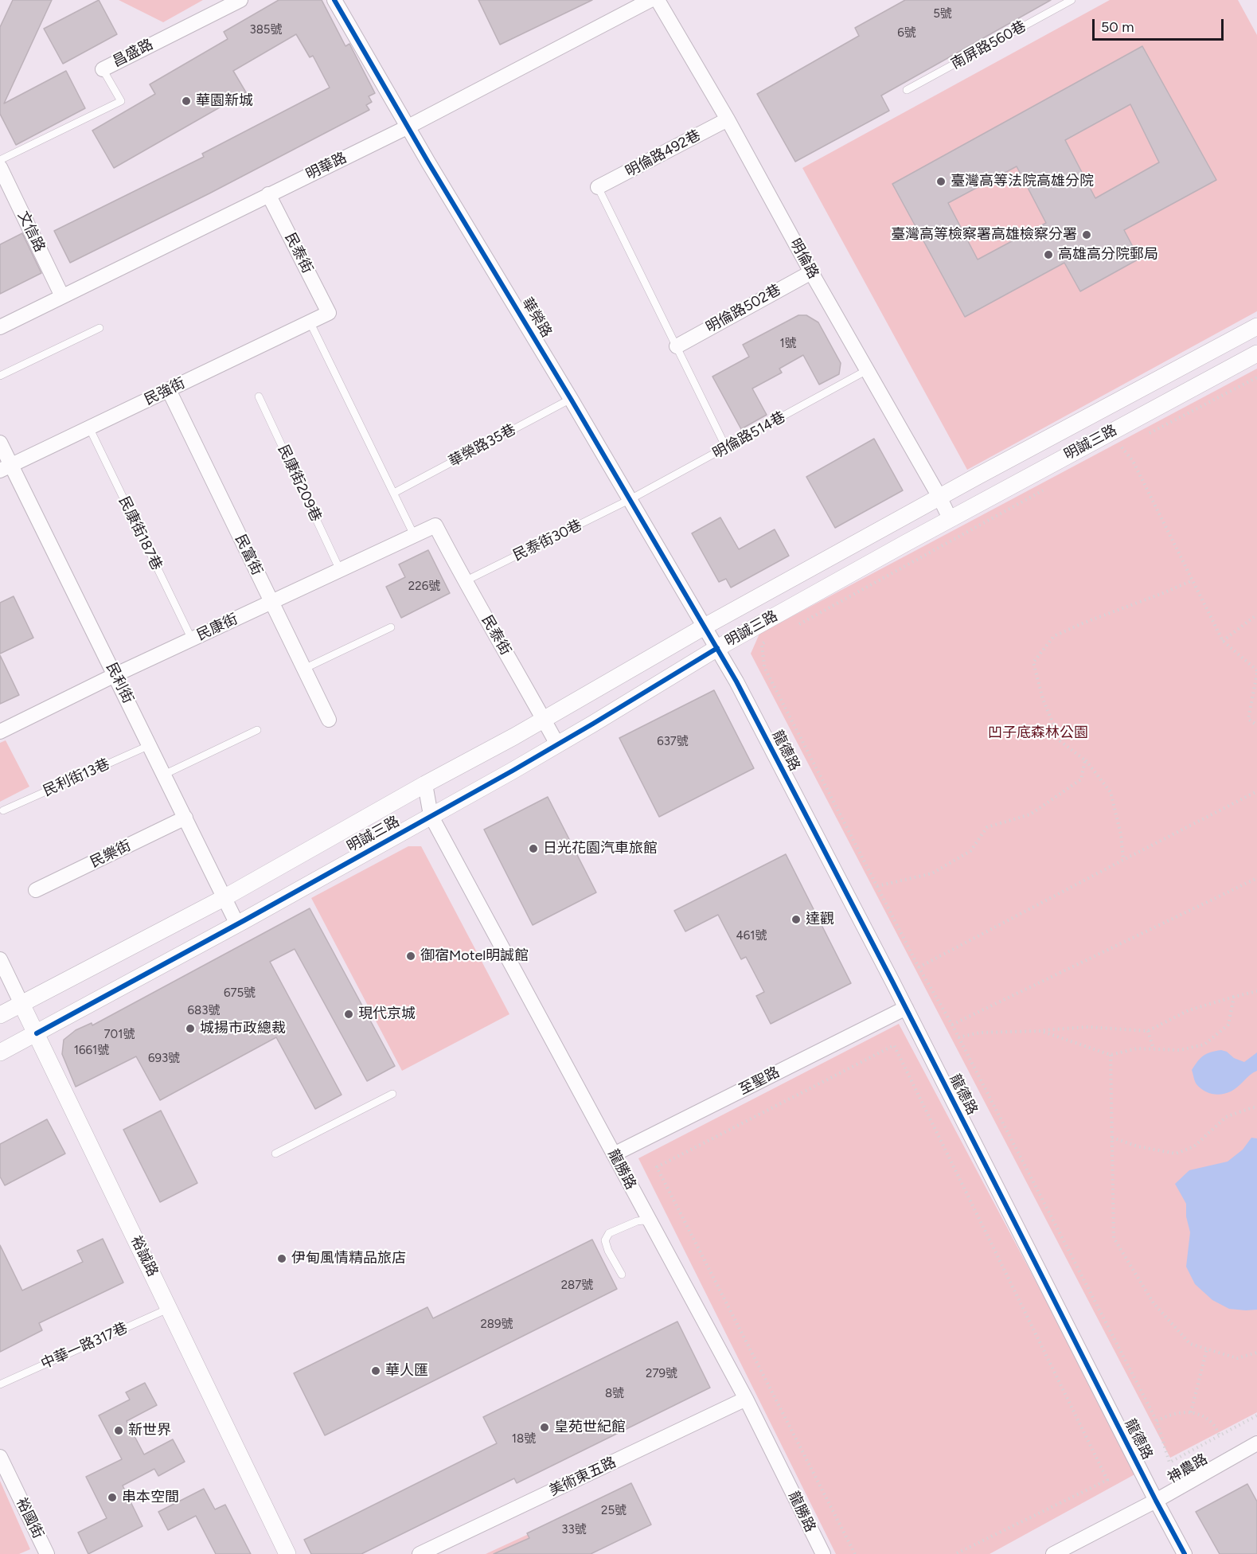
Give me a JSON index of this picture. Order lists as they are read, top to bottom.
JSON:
{
  "streets": {
    "street": [
      "昌盛路",
      "明倫路492巷",
      "明華路",
      "文信路",
      "民泰街",
      "明倫路",
      "明倫路502巷",
      "華榮路",
      "民強街",
      "明誠三路",
      "民富街",
      "民康街",
      "民利街",
      "龍德路",
      "民樂街",
      "至聖路",
      "龍勝路",
      "裕誠路",
      "神農路",
      "美術東五路",
      "裕國街"
    ],
    "lane": [
      "南屏路560巷",
      "明倫路514巷",
      "華榮路35巷",
      "民康街209巷",
      "民康街187巷",
      "民泰街30巷",
      "民利街13巷",
      "中華一路317巷"
    ]
  },
  "crossings": [
    ["明倫路492巷", "明倫路"],
    ["明華路", "文信路"],
    ["明華路", "民泰街"],
    ["明華路", "華榮路"],
    ["民泰街", "民強街"],
    ["民泰街", "明誠三路"],
    ["民泰街", "民泰街30巷"],
    ["民泰街", "民康街"],
    ["明倫路", "明倫路502巷"],
    ["明倫路", "明倫路514巷"],
    ["明倫路", "明誠三路"],
    ["華榮路", "明倫路514巷"],
    ["華榮路", "明誠三路"],
    ["華榮路", "華榮路35巷"],
    ["華榮路", "民泰街30巷"],
    ["華榮路", "龍德路"],
    ["民強街", "民康街187巷"],
    ["民強街", "民富街"],
    ["民強街", "民利街"],
    ["明倫路514巷", "民泰街30巷"],
    ["明誠三路", "民利街"],
    ["明誠三路", "龍德路"],
    ["明誠三路", "龍勝路"],
    ["明誠三路", "裕誠路"],
    ["民康街209巷", "民康街"],
    ["民康街187巷", "民康街"],
    ["民富街", "民康街"],
    ["民康街", "民利街"],
    ["民利街", "民利街13巷"],
    ["民利街", "民樂街"],
    ["龍德路", "至聖路"],
    ["龍德路", "神農路"],
    ["至聖路", "龍勝路"],
    ["龍勝路", "美術東五路"],
    ["裕誠路", "中華一路317巷"]
  ],
  "parks": ["凹子底森林公園"],
  "places": [
    "華園新城",
    "臺灣高等法院高雄分院",
    "臺灣高等檢察署高雄檢察分署",
    "高雄高分院郵局",
    "日光花園汽車旅館",
    "達觀",
    "御宿Motel明誠館",
    "現代京城",
    "城揚市政總裁",
    "伊甸風情精品旅店",
    "華人匯",
    "皇苑世紀館",
    "新世界",
    "串本空間"
  ],
  "house_numbers": [
    "5號",
    "385號",
    "6號",
    "1號",
    "226號",
    "637號",
    "461號",
    "675號",
    "683號",
    "701號",
    "1661號",
    "693號",
    "287號",
    "289號",
    "279號",
    "8號",
    "18號",
    "25號",
    "33號"
  ],
  "scale_bar": "50 m"
}
